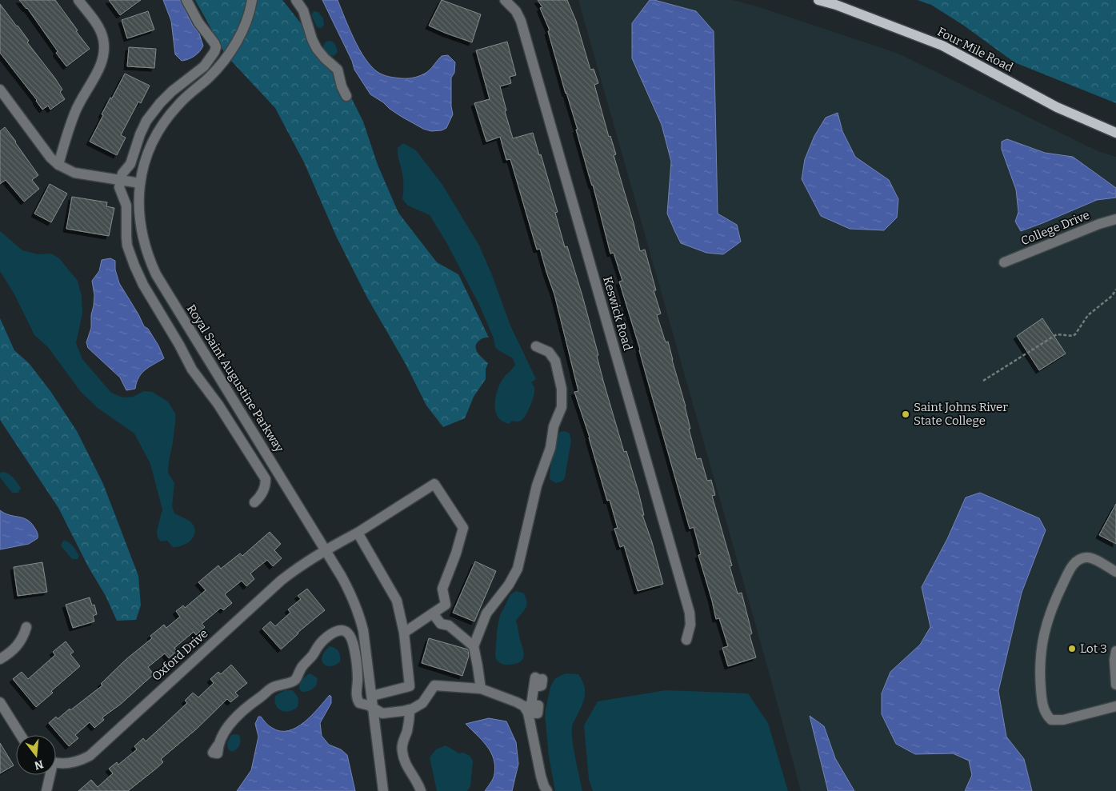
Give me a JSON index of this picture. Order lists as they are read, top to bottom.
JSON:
{
  "streets": {
    "main road": ["Four Mile Road"],
    "street": [
      "College Drive",
      "Keswick Road",
      "Royal Saint Augustine Parkway",
      "Oxford Drive"
    ]
  },
  "crossings": [
    ["Royal Saint Augustine Parkway", "Oxford Drive"]
  ],
  "places": ["Saint Johns River State College", "Lot 3"],
  "north": "bottom"
}
